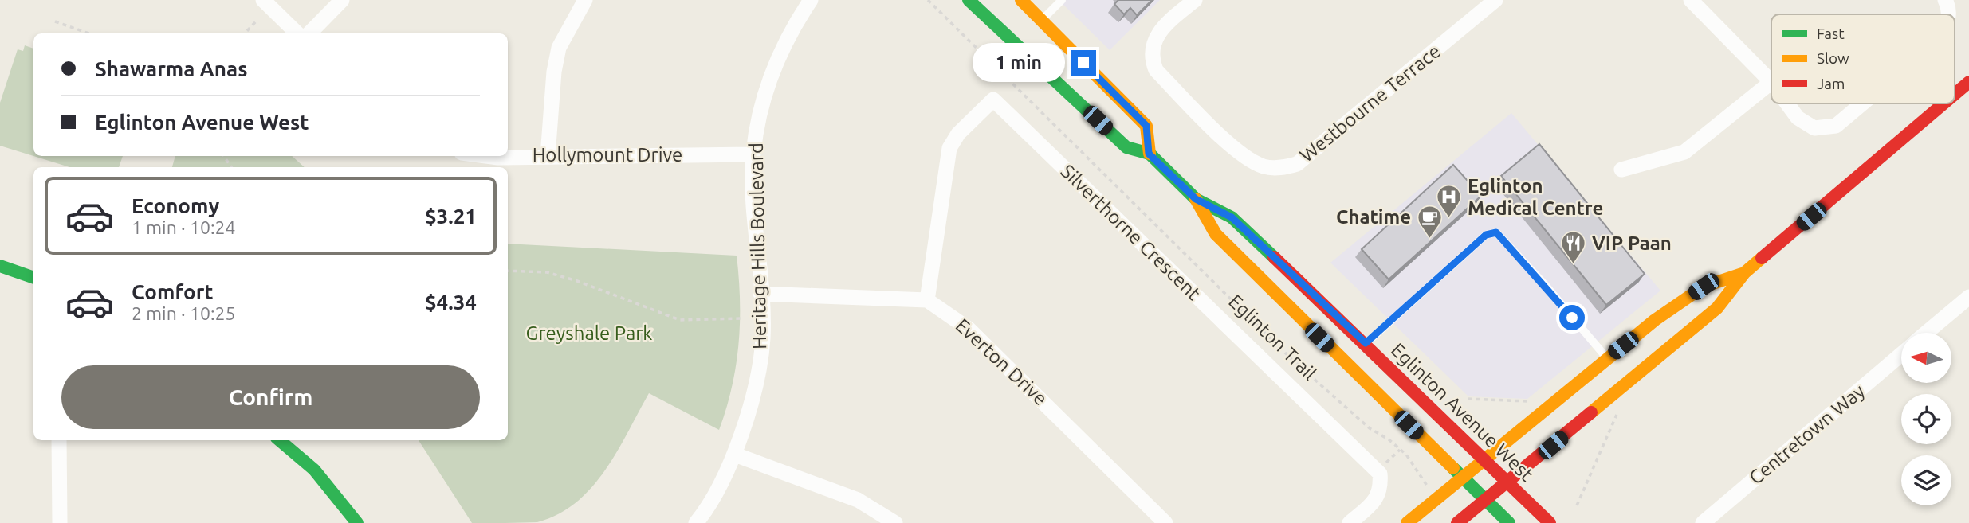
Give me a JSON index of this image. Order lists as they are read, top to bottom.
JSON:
{
  "streets": {
    "main road": ["Eglinton Avenue West"],
    "street": [
      "Westbourne Terrace",
      "Hollymount Drive",
      "Silverthorne Crescent",
      "Heritage Hills Boulevard",
      "Everton Drive",
      "Centretown Way"
    ],
    "path": ["Eglinton Trail"]
  },
  "crossings": [
    ["Hollymount Drive", "Heritage Hills Boulevard"],
    ["Silverthorne Crescent", "Everton Drive"]
  ],
  "parks": ["Greyshale Park"],
  "places": {
    "hospital": ["Eglinton Medical Centre"],
    "cafe": ["Chatime"],
    "restaurant": ["VIP Paan"]
  },
  "legend": ["Fast", "Slow", "Jam"],
  "north": "left",
  "page": {
    "banner": ["Shawarma Anas", "Eglinton Avenue West"],
    "bubble": "1 min",
    "list": [
      {
        "name": "Economy",
        "note": "1 min · 10:24",
        "value": "$3.21"
      },
      {
        "name": "Comfort",
        "note": "2 min · 10:25",
        "value": "$4.34"
      }
    ],
    "buttons": "Confirm"
  }
}
